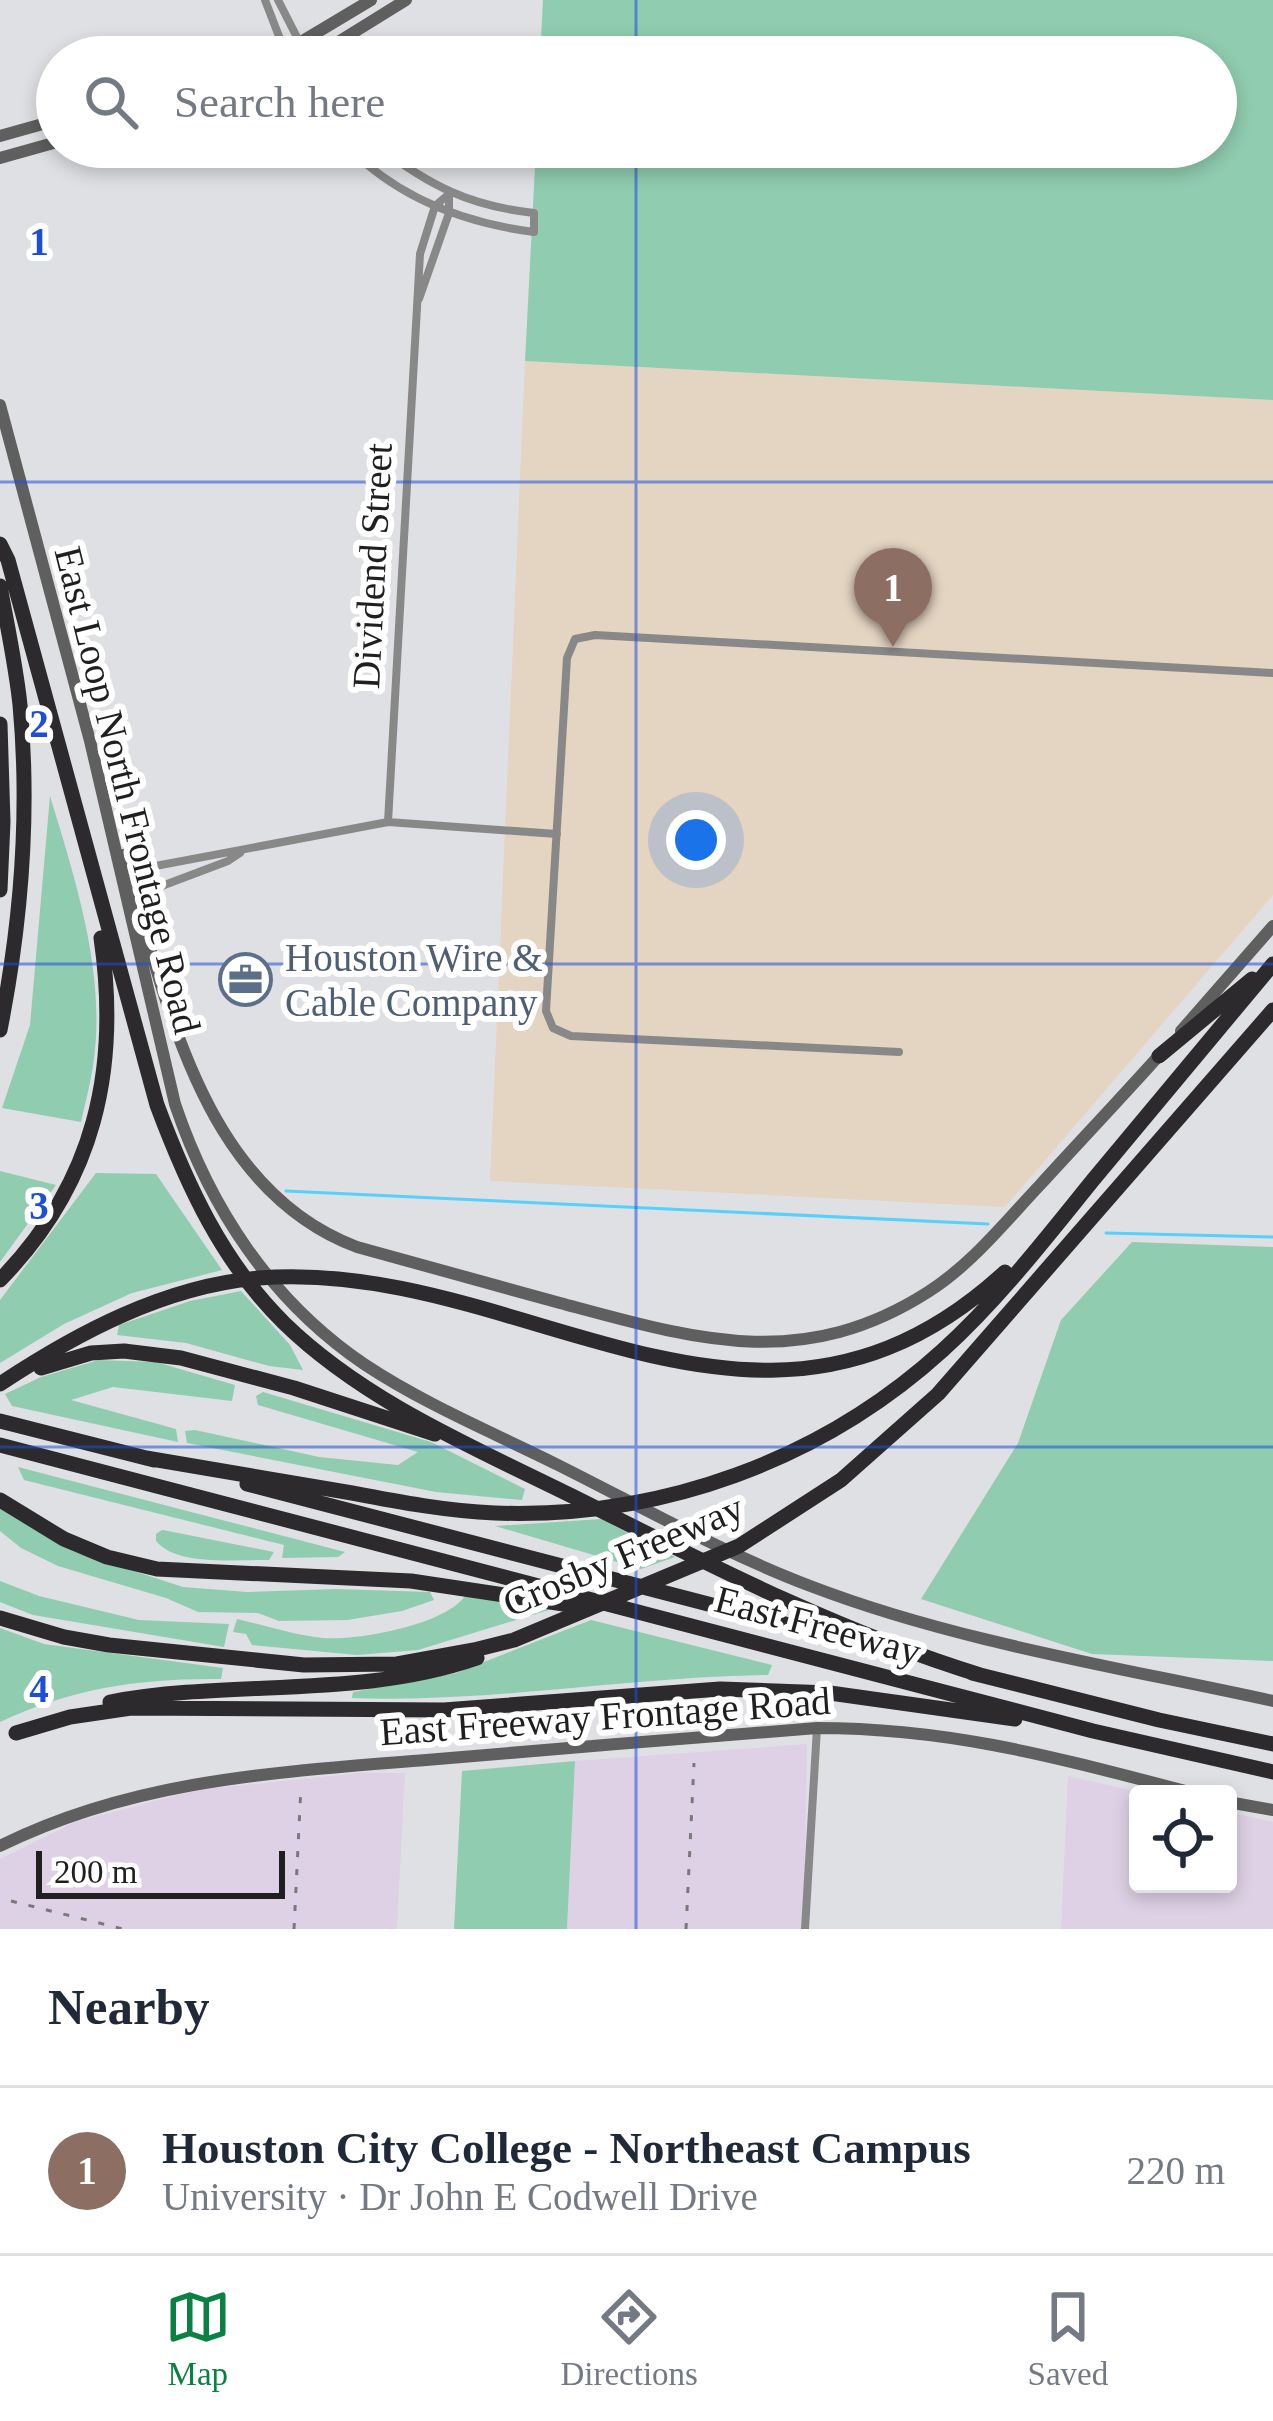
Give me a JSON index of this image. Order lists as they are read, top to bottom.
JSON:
{
  "streets": {
    "highway": ["Crosby Freeway", "East Freeway"],
    "main road": ["East Loop North Frontage Road", "East Freeway Frontage Road"],
    "street": ["Dividend Street"]
  },
  "crossings": [
    ["Crosby Freeway", "East Freeway"]
  ],
  "places": {
    "office": ["Houston Wire & Cable Company"]
  },
  "scale_bar": "200 m",
  "page": {
    "search": "Search here",
    "pins": "1",
    "scale": "200 m",
    "heading": "Nearby",
    "list": [
      {
        "mark": "1",
        "name": "Houston City College - Northeast Campus",
        "note": "University · Dr John E Codwell Drive",
        "value": "220 m"
      }
    ],
    "nav": ["Map", "Directions", "Saved"]
  },
  "grid": {
    "rows": [
      "1",
      "2",
      "3",
      "4"
    ]
  }
}
